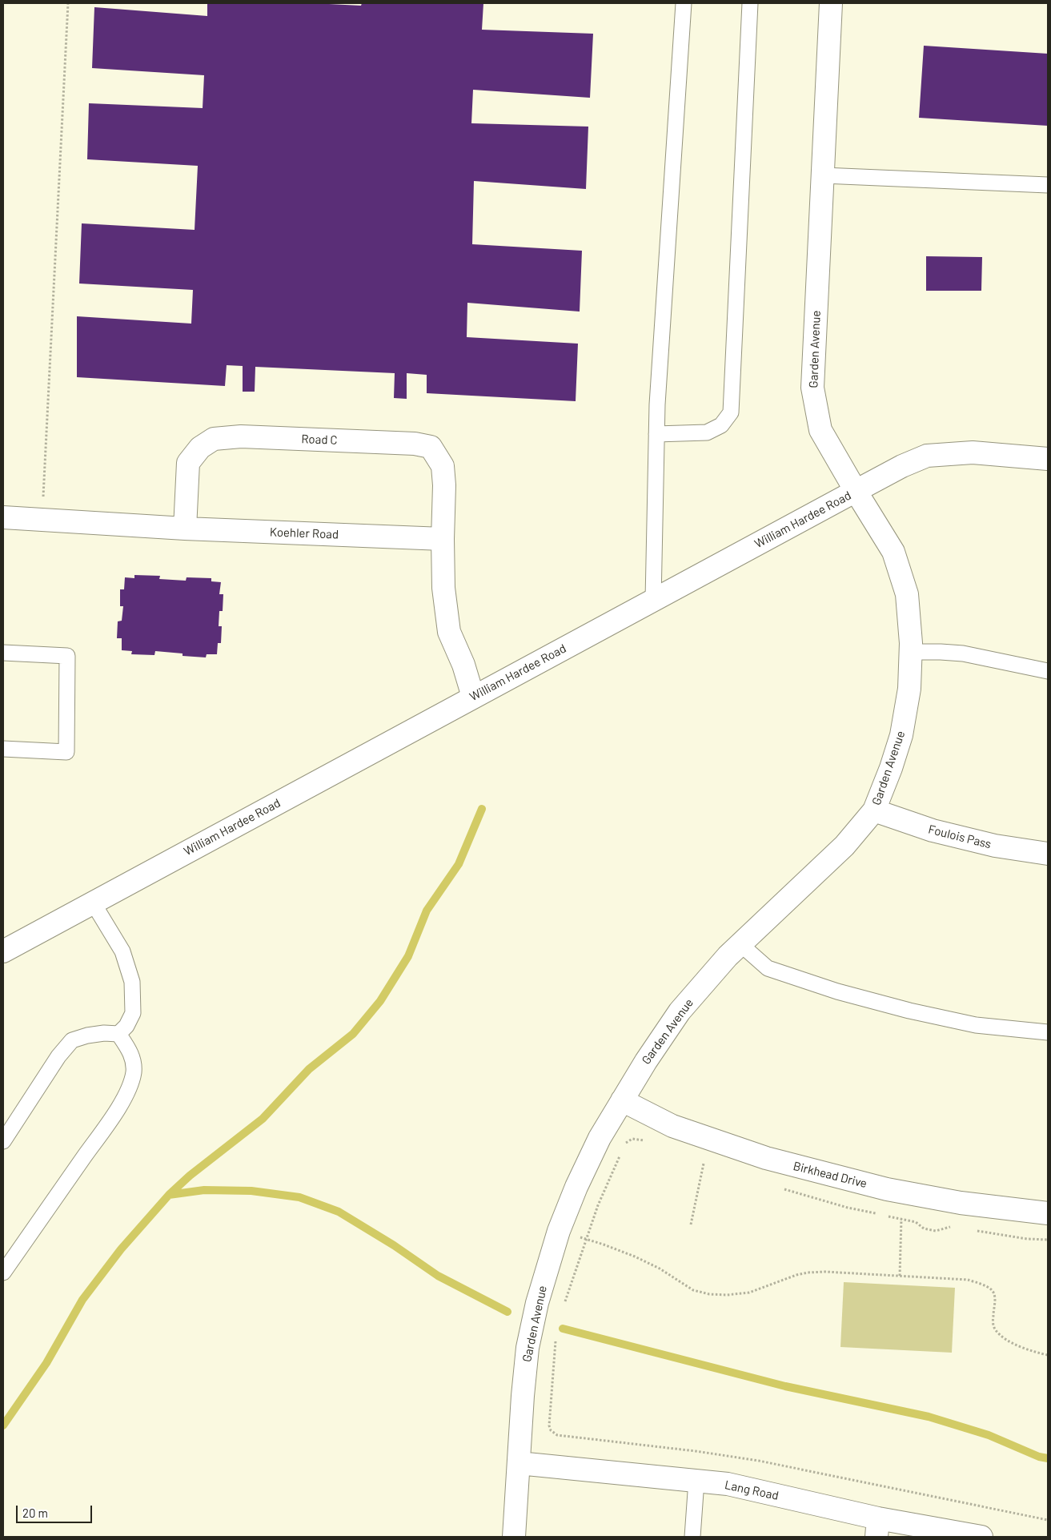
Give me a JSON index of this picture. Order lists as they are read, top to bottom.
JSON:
{
  "streets": {
    "street": [
      "Garden Avenue",
      "Road C",
      "William Hardee Road",
      "Koehler Road",
      "Foulois Pass",
      "Birkhead Drive",
      "Lang Road"
    ]
  },
  "crossings": [
    ["Garden Avenue", "William Hardee Road"],
    ["Garden Avenue", "Foulois Pass"],
    ["Garden Avenue", "Birkhead Drive"],
    ["Garden Avenue", "Lang Road"],
    ["Road C", "Koehler Road"]
  ],
  "scale_bar": "20 m"
}
